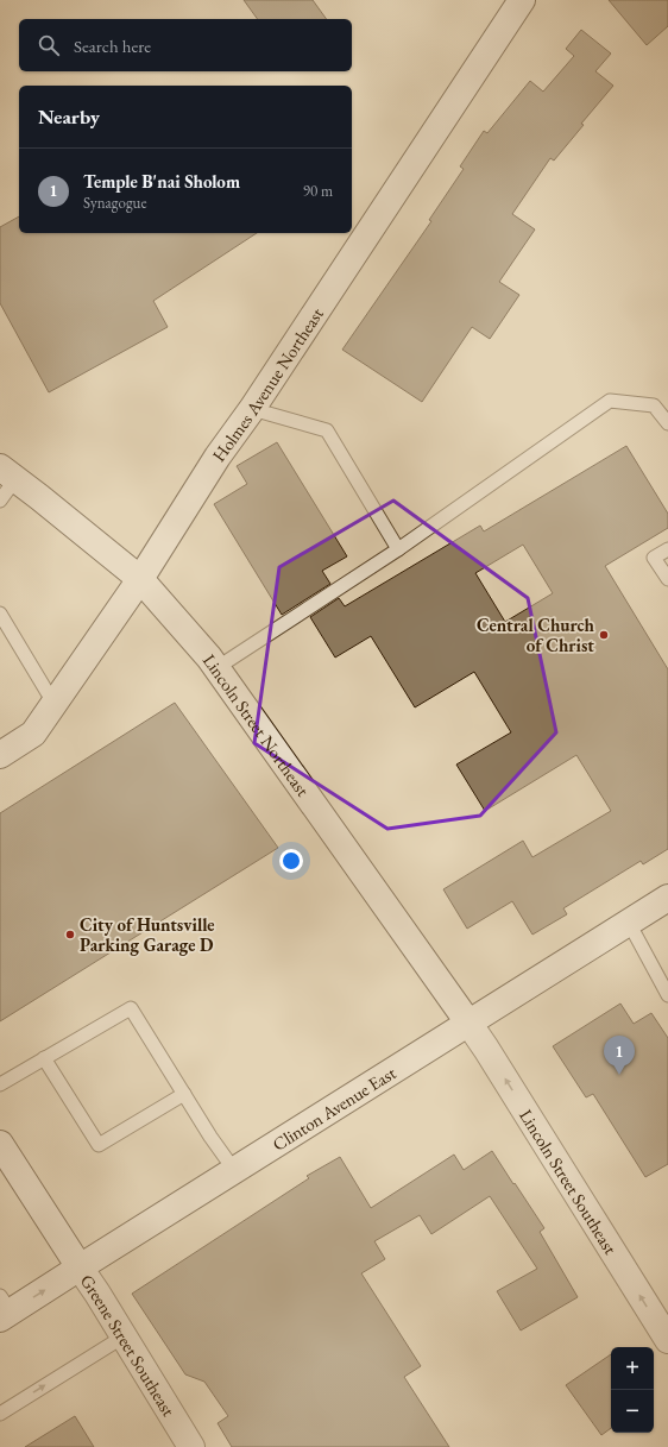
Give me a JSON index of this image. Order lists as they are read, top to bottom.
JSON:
{
  "streets": {
    "street": [
      "Holmes Avenue Northeast",
      "Lincoln Street Northeast",
      "Clinton Avenue East",
      "Lincoln Street Southeast",
      "Greene Street Southeast"
    ]
  },
  "crossings": [
    ["Holmes Avenue Northeast", "Lincoln Street Northeast"],
    ["Lincoln Street Northeast", "Clinton Avenue East"],
    ["Lincoln Street Northeast", "Lincoln Street Southeast"],
    ["Clinton Avenue East", "Lincoln Street Southeast"],
    ["Clinton Avenue East", "Greene Street Southeast"]
  ],
  "one_way": ["Lincoln Street Southeast"],
  "places": ["Central Church of Christ", "City of Huntsville Parking Garage D"],
  "page": {
    "search": "Search here",
    "heading": "Nearby",
    "list": [
      {
        "mark": "1",
        "name": "Temple B'nai Sholom",
        "note": "Synagogue",
        "value": "90 m"
      }
    ],
    "pins": "1",
    "map_buttons": ["+", "−"]
  }
}
